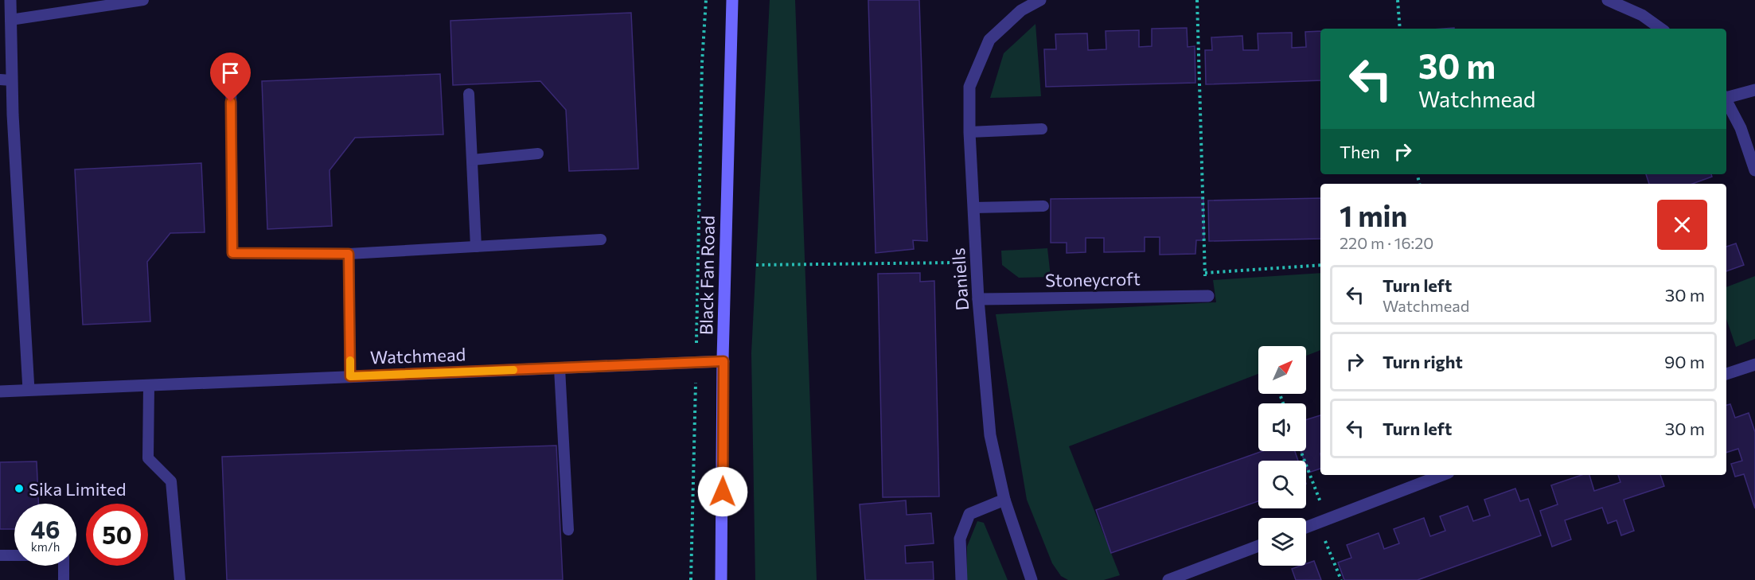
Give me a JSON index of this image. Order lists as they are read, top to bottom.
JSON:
{
  "streets": {
    "main road": ["Black Fan Road"],
    "street": ["Daniells", "Stoneycroft", "Watchmead"]
  },
  "crossings": [
    ["Black Fan Road", "Watchmead"],
    ["Daniells", "Stoneycroft"]
  ],
  "places": ["Sika Limited"],
  "north": "top right",
  "page": {
    "turn": ["30 m", "Watchmead"],
    "then": "Then",
    "heading": ["1 min", "220 m · 16:20"],
    "list": [
      {
        "name": "Turn left",
        "note": "Watchmead",
        "value": "30 m"
      },
      {
        "name": "Turn right",
        "value": "90 m"
      },
      {
        "name": "Turn left",
        "value": "30 m"
      }
    ],
    "speed": "46 km/h",
    "limit": "50"
  }
}
